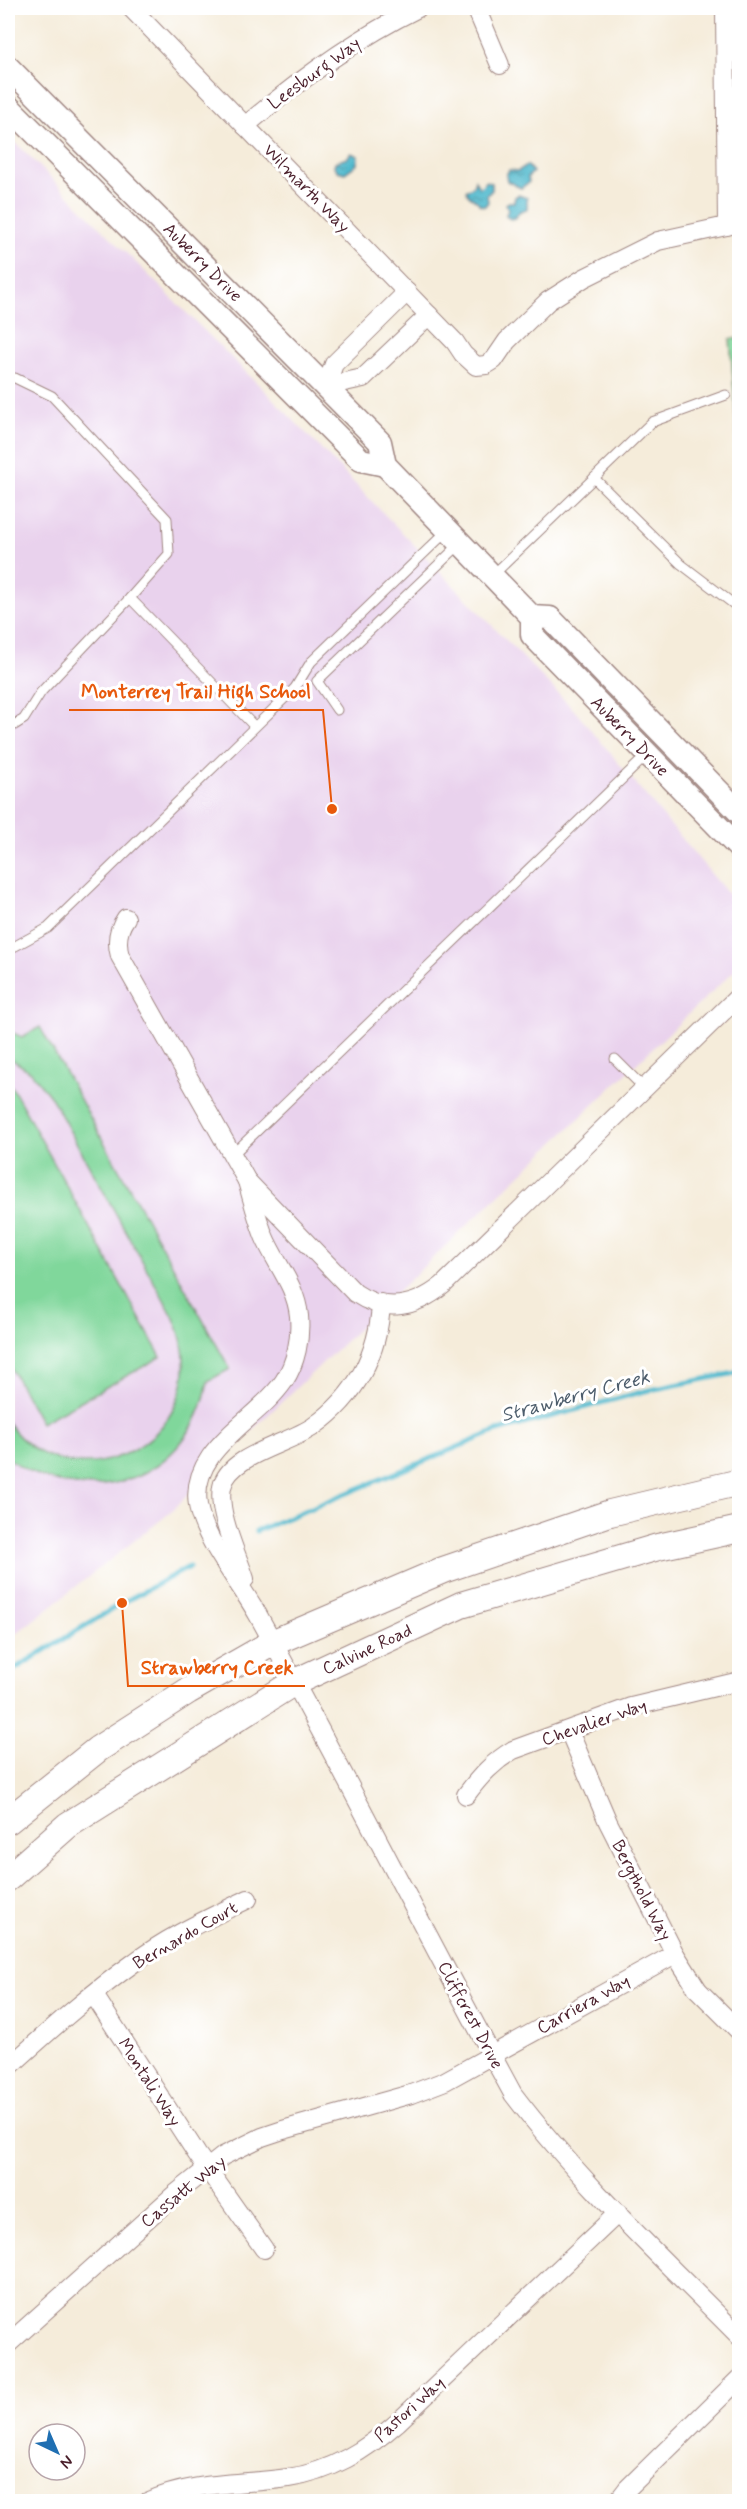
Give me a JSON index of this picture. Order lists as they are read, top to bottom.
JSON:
{
  "streets": {
    "main road": ["Calvine Road"],
    "street": [
      "Leesburg Way",
      "Wilmarth Way",
      "Auberry Drive",
      "Chevalier Way",
      "Bergthold Way",
      "Bernardo Court",
      "Carriera Way",
      "Cliffcrest Drive",
      "Montali Way",
      "Cassatt Way",
      "Pastori Way"
    ]
  },
  "crossings": [
    ["Leesburg Way", "Wilmarth Way"],
    ["Calvine Road", "Cliffcrest Drive"],
    ["Chevalier Way", "Bergthold Way"],
    ["Bergthold Way", "Carriera Way"],
    ["Bernardo Court", "Montali Way"],
    ["Carriera Way", "Cliffcrest Drive"],
    ["Carriera Way", "Cassatt Way"],
    ["Cliffcrest Drive", "Cassatt Way"],
    ["Cliffcrest Drive", "Pastori Way"],
    ["Montali Way", "Cassatt Way"]
  ],
  "water": ["Strawberry Creek"],
  "places": ["Monterrey Trail High School", "Strawberry Creek"],
  "north": "bottom right"
}
